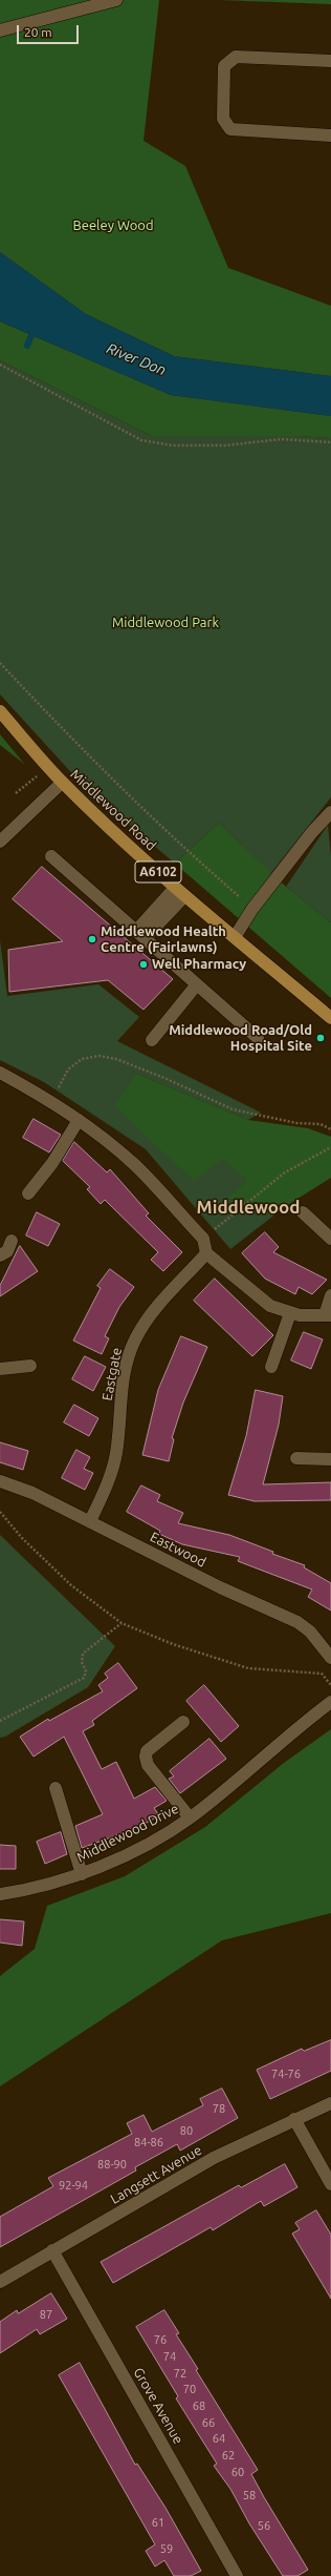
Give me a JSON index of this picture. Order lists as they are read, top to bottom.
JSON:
{
  "streets": {
    "main road": ["Middlewood Road", "A6102"],
    "street": [
      "Eastgate",
      "Eastwood",
      "Middlewood Drive",
      "Langsett Avenue",
      "Grove Avenue"
    ]
  },
  "crossings": [
    ["Eastgate", "Eastwood"],
    ["Langsett Avenue", "Grove Avenue"]
  ],
  "districts": ["Middlewood"],
  "water": ["River Don"],
  "parks": ["Beeley Wood", "Middlewood Park"],
  "places": ["Middlewood Health Centre (Fairlawns)", "Well Pharmacy", "Middlewood Road/Old Hospital Site"],
  "house_numbers": [
    "74-76",
    "78",
    "80",
    "84-86",
    "88-90",
    "92-94",
    "87",
    "76",
    "74",
    "72",
    "70",
    "68",
    "66",
    "64",
    "62",
    "60",
    "58",
    "61",
    "56",
    "59"
  ],
  "scale_bar": "20 m"
}
